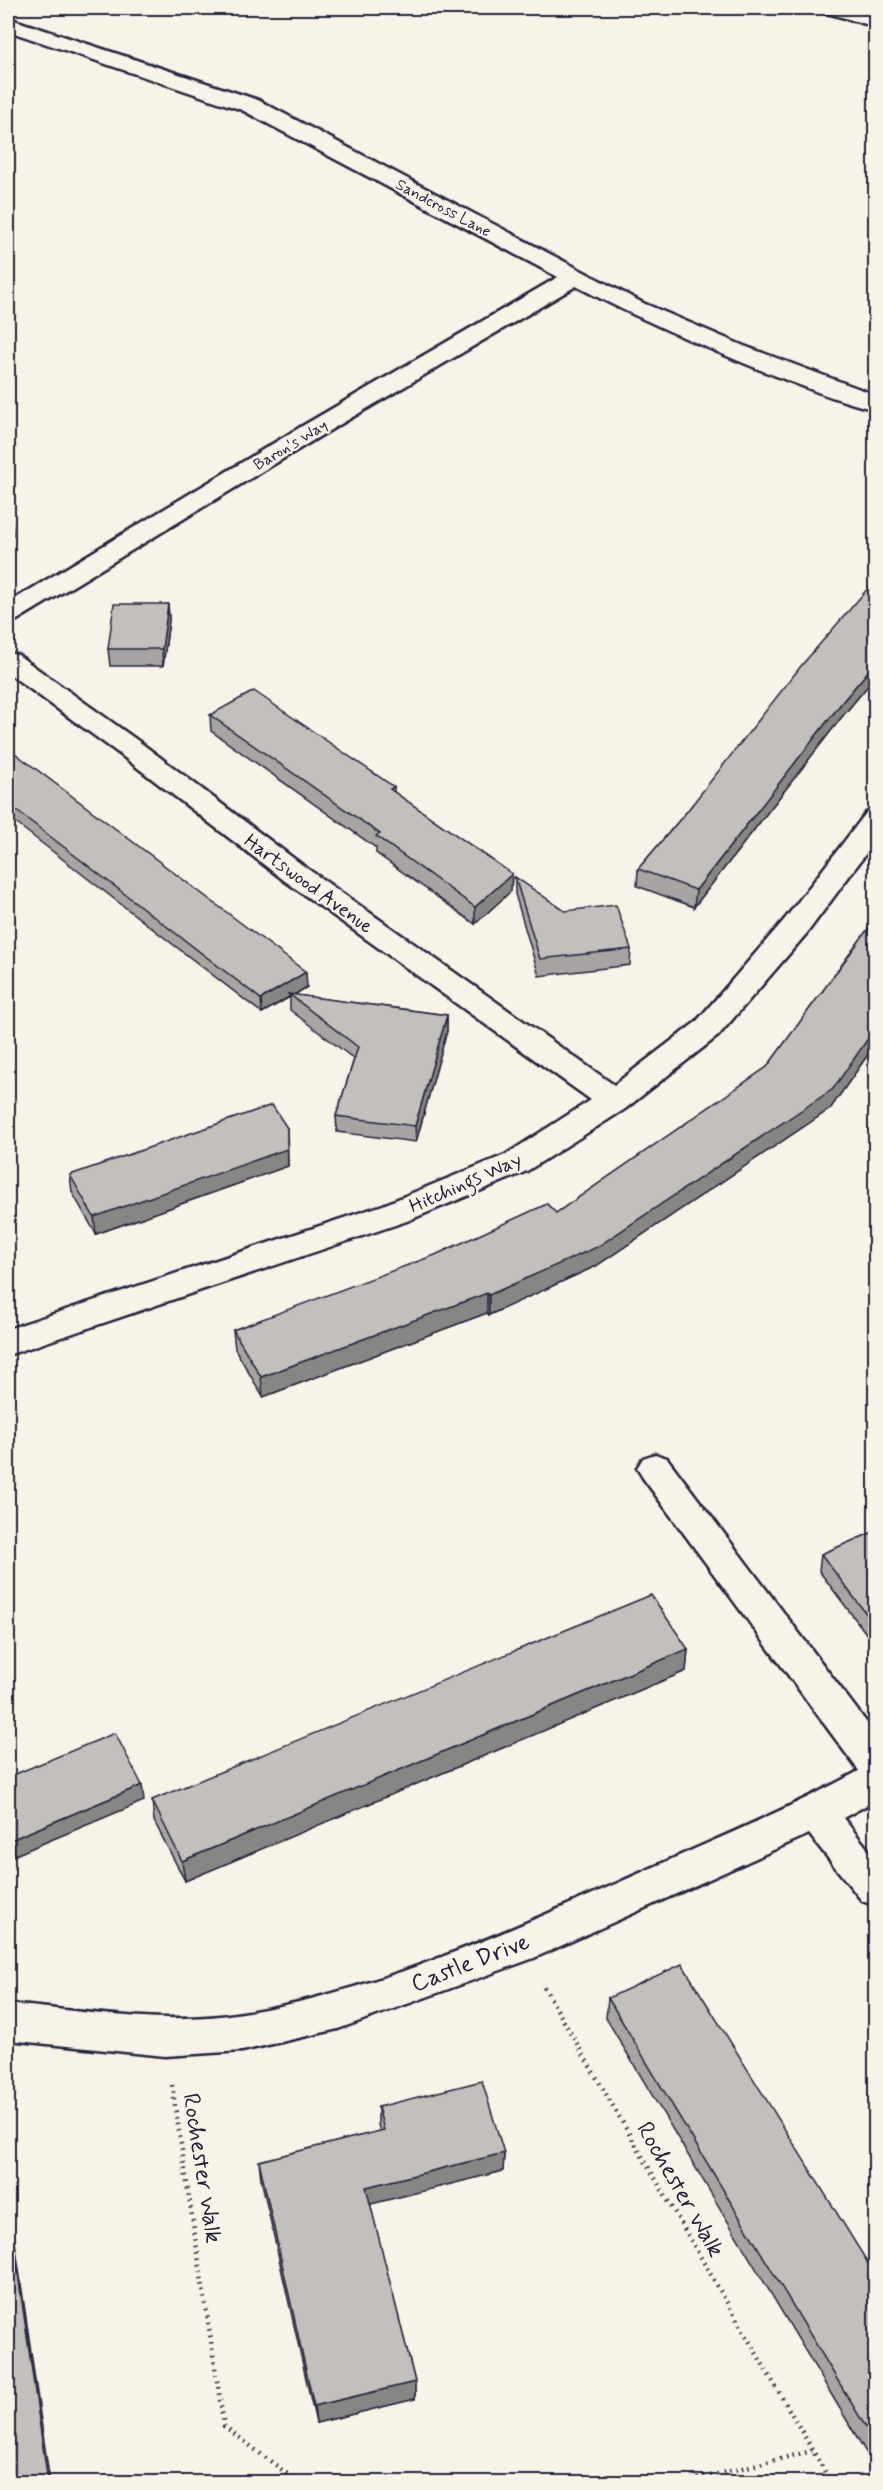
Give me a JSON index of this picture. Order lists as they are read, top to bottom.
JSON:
{
  "streets": {
    "street": [
      "Sandcross Lane",
      "Baron's Way",
      "Hartswood Avenue",
      "Hitchings Way",
      "Castle Drive"
    ],
    "path": ["Rochester Walk"]
  },
  "crossings": [
    ["Sandcross Lane", "Baron's Way"],
    ["Hartswood Avenue", "Hitchings Way"],
    ["Castle Drive", "Rochester Walk"]
  ]
}
